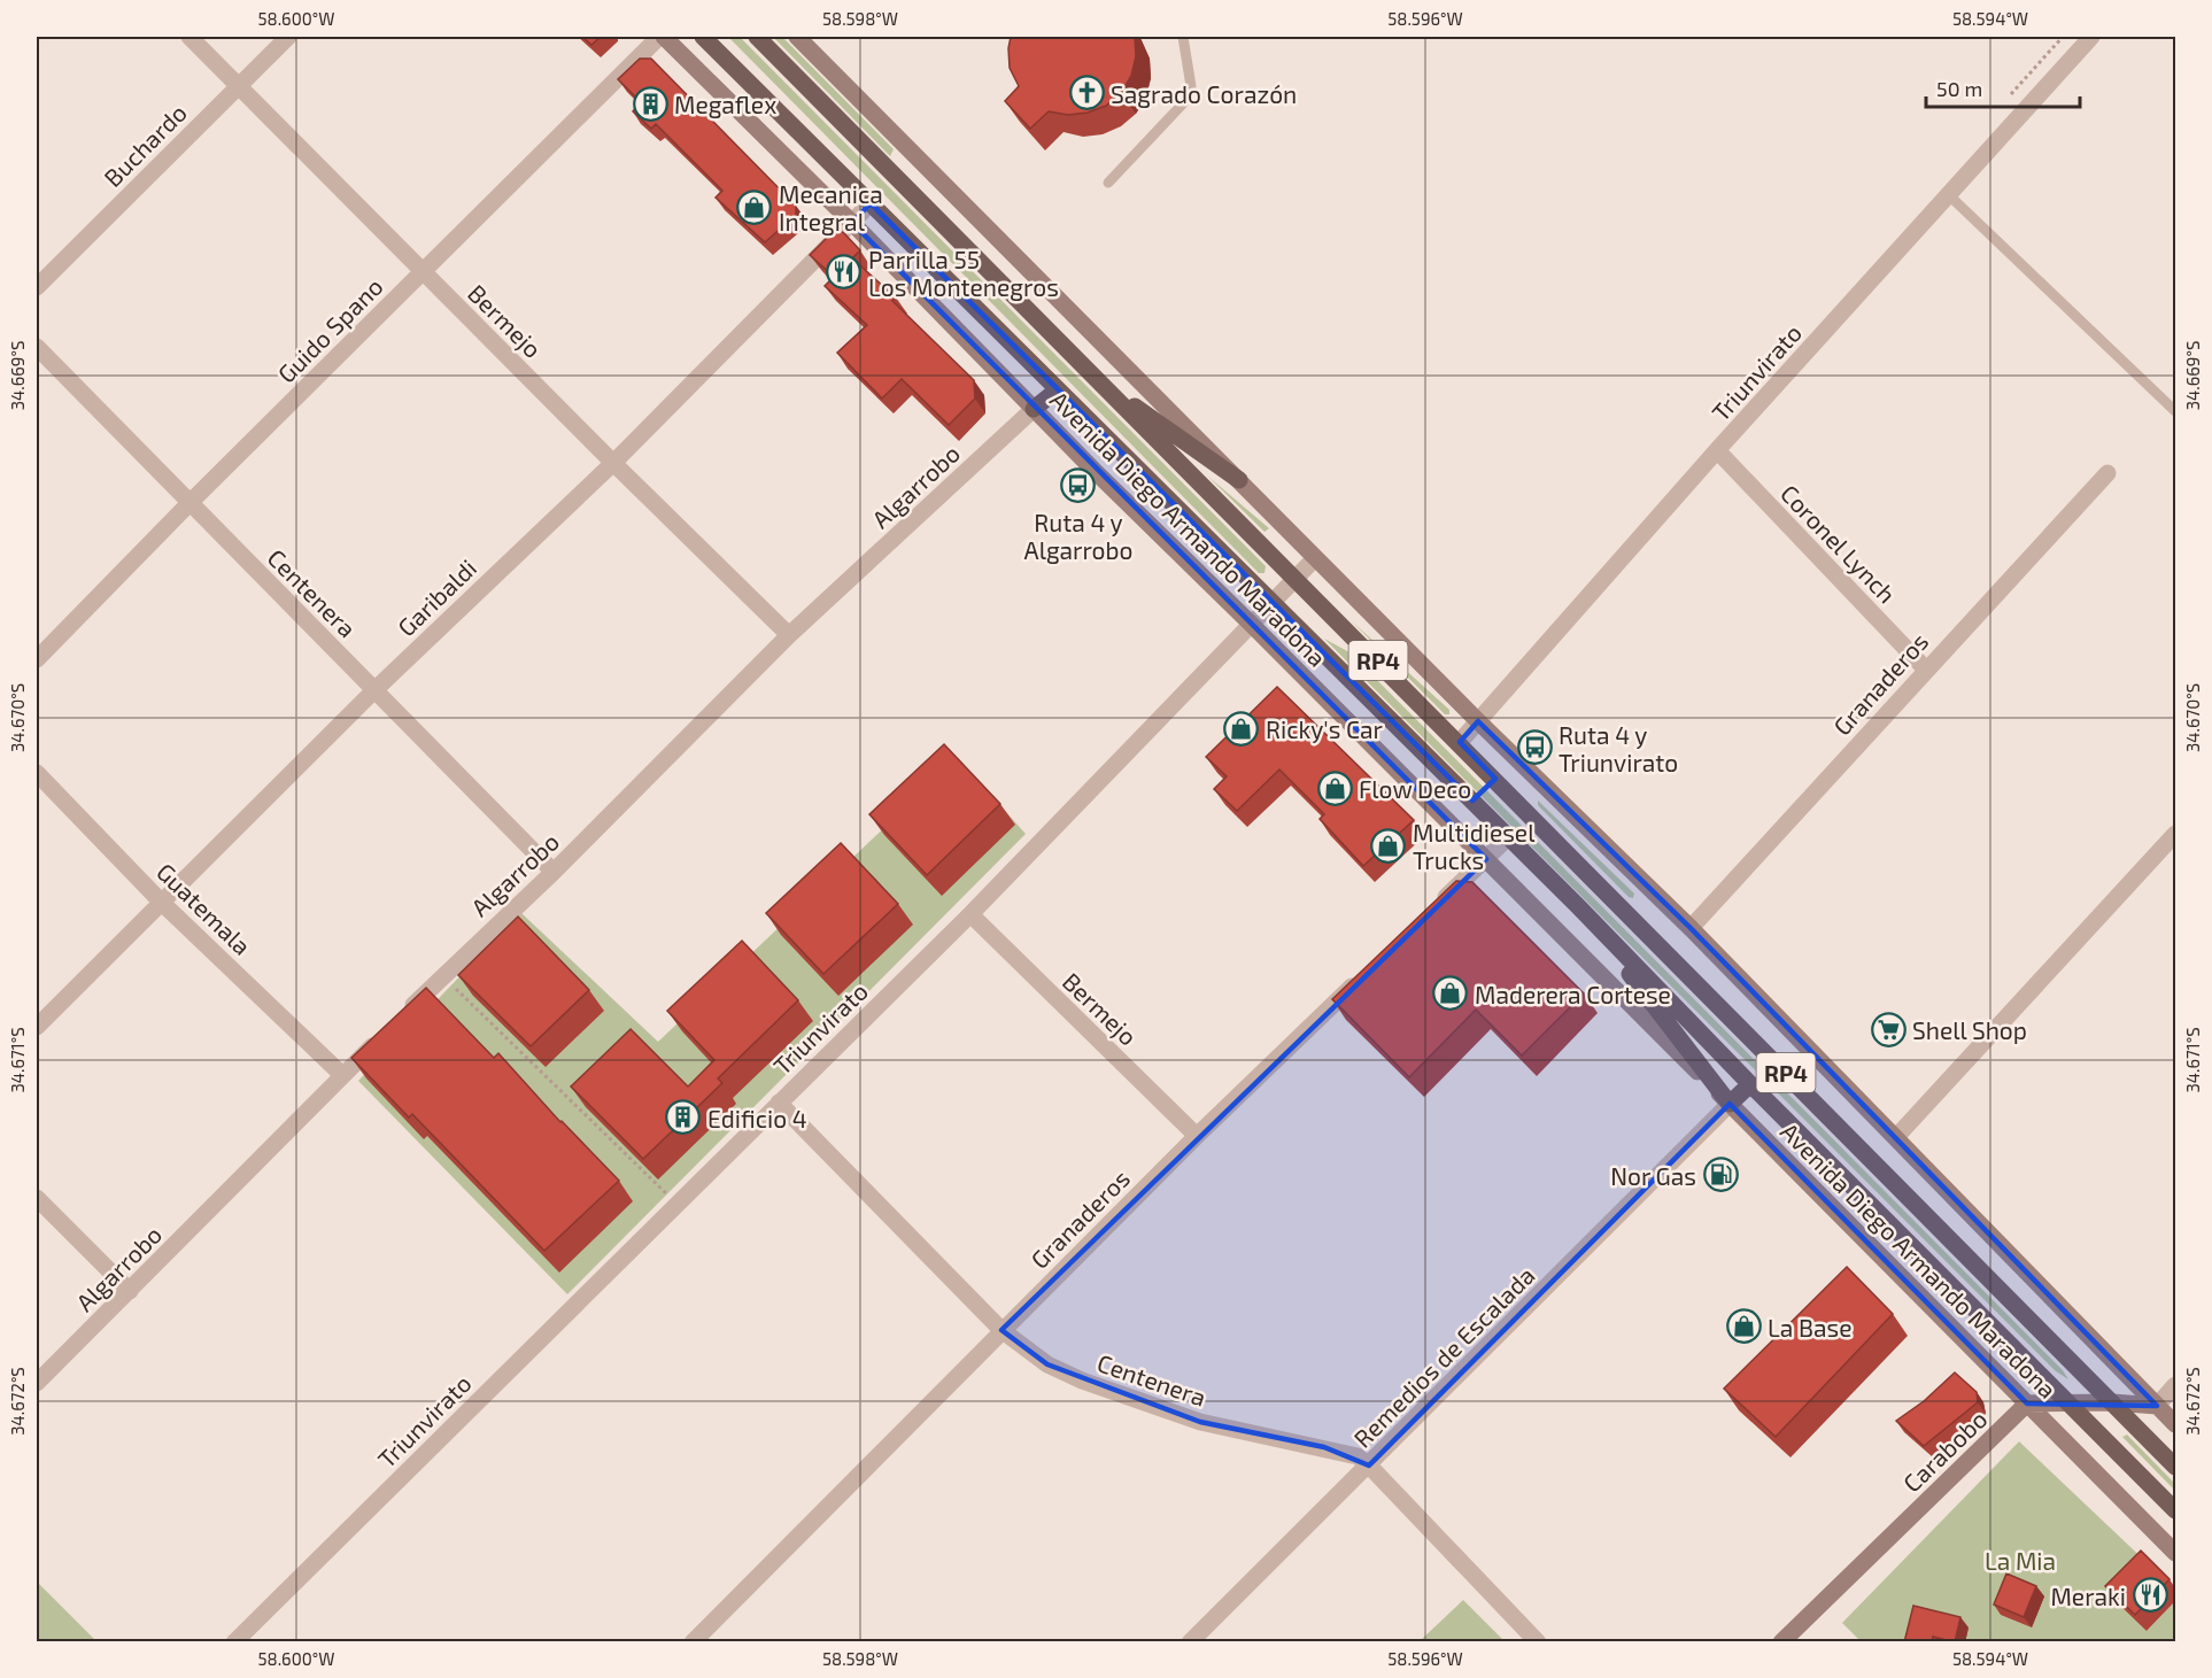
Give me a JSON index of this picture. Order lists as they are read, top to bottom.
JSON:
{
  "streets": {
    "main road": ["Avenida Diego Armando Maradona", "RP4"],
    "street": [
      "Buchardo",
      "Bermejo",
      "Guido Spano",
      "Triunvirato",
      "Algarrobo",
      "Coronel Lynch",
      "Centenera",
      "Garibaldi",
      "Granaderos",
      "Guatemala",
      "Remedios de Escalada",
      "Carabobo"
    ]
  },
  "crossings": [
    ["Buchardo", "Bermejo"],
    ["Bermejo", "Guido Spano"],
    ["Bermejo", "Triunvirato"],
    ["Bermejo", "Algarrobo"],
    ["Bermejo", "Garibaldi"],
    ["Bermejo", "Granaderos"],
    ["Guido Spano", "Avenida Diego Armando Maradona"],
    ["Guido Spano", "Centenera"],
    ["Triunvirato", "Avenida Diego Armando Maradona"],
    ["Triunvirato", "Coronel Lynch"],
    ["Triunvirato", "Centenera"],
    ["Algarrobo", "Avenida Diego Armando Maradona"],
    ["Algarrobo", "Centenera"],
    ["Algarrobo", "Guatemala"],
    ["Avenida Diego Armando Maradona", "Garibaldi"],
    ["Avenida Diego Armando Maradona", "Remedios de Escalada"],
    ["Avenida Diego Armando Maradona", "Carabobo"],
    ["Coronel Lynch", "Granaderos"],
    ["Centenera", "Garibaldi"],
    ["Centenera", "Granaderos"],
    ["Centenera", "Remedios de Escalada"],
    ["Garibaldi", "Guatemala"]
  ],
  "parks": ["La Mia"],
  "places": {
    "church": ["Sagrado Corazón"],
    "building": ["Megaflex", "Edificio 4"],
    "shop": [
      "Mecanica Integral",
      "Ricky's Car",
      "Flow Deco",
      "Multidiesel Trucks",
      "Maderera Cortese",
      "La Base"
    ],
    "restaurant": ["Parrilla 55 Los Montenegros", "Meraki"],
    "bus stop": ["Ruta 4 y Algarrobo", "Ruta 4 y Triunvirato"],
    "supermarket": ["Shell Shop"],
    "fuel station": ["Nor Gas"]
  },
  "scale_bar": "50 m",
  "coordinates": [
    "58.600°W",
    "58.598°W",
    "58.596°W",
    "58.594°W",
    "34.669°S",
    "34.670°S",
    "34.671°S",
    "34.672°S"
  ]
}
